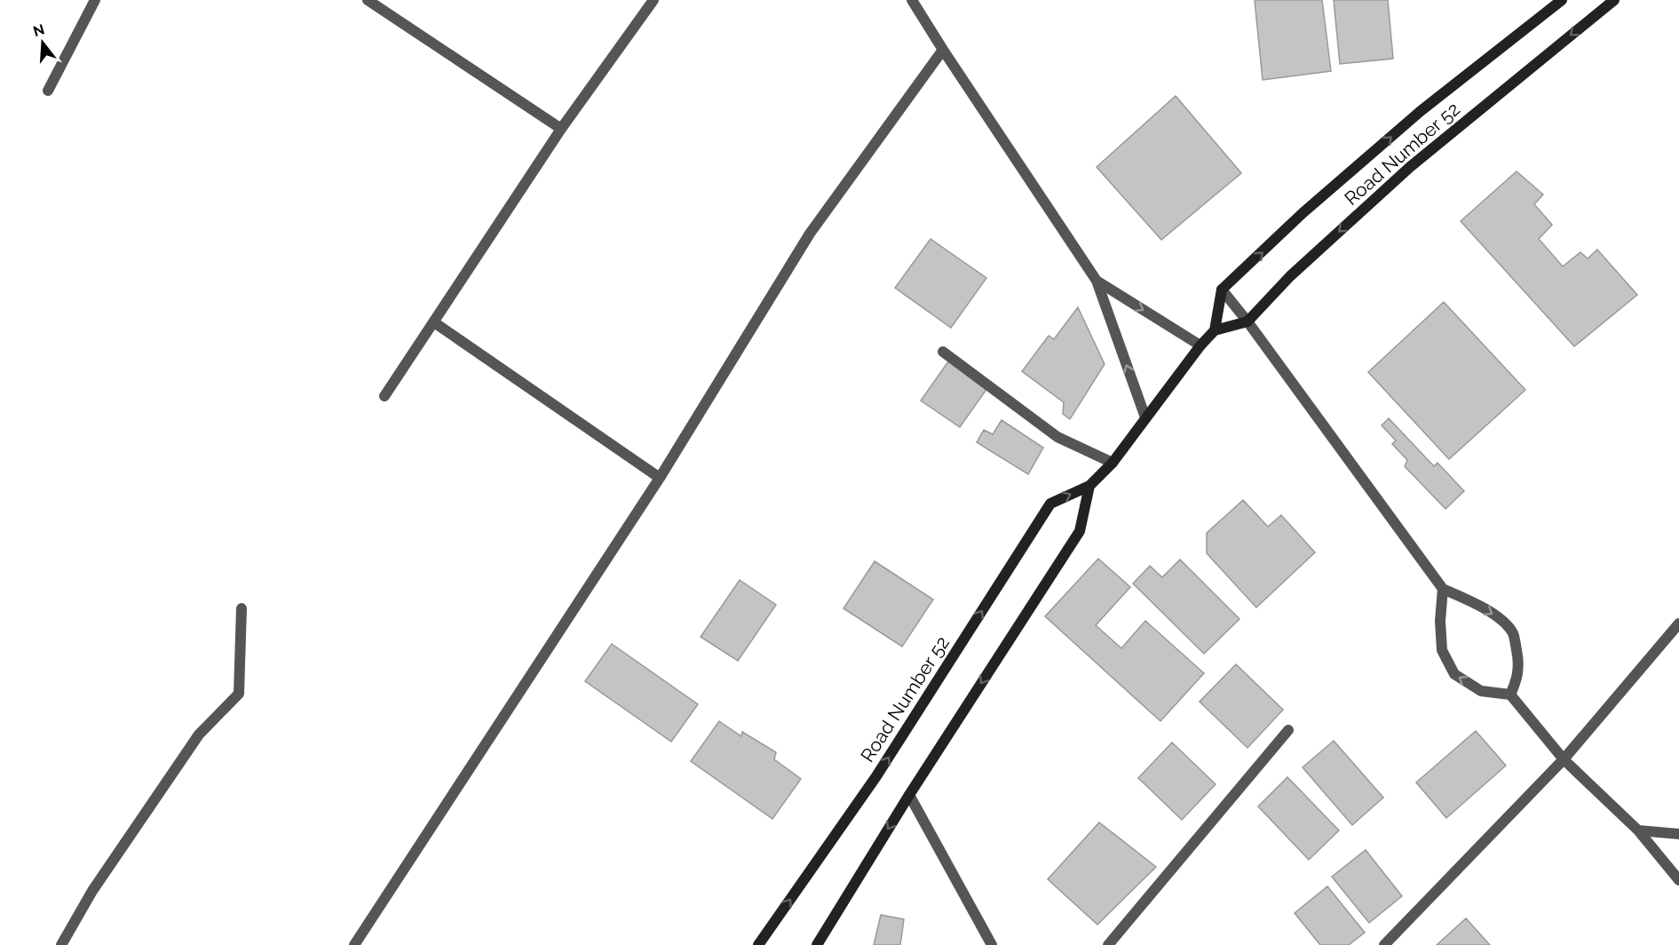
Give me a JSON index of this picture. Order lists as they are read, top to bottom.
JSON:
{
  "streets": {
    "main road": ["Road Number 52"]
  },
  "north": "top"
}
